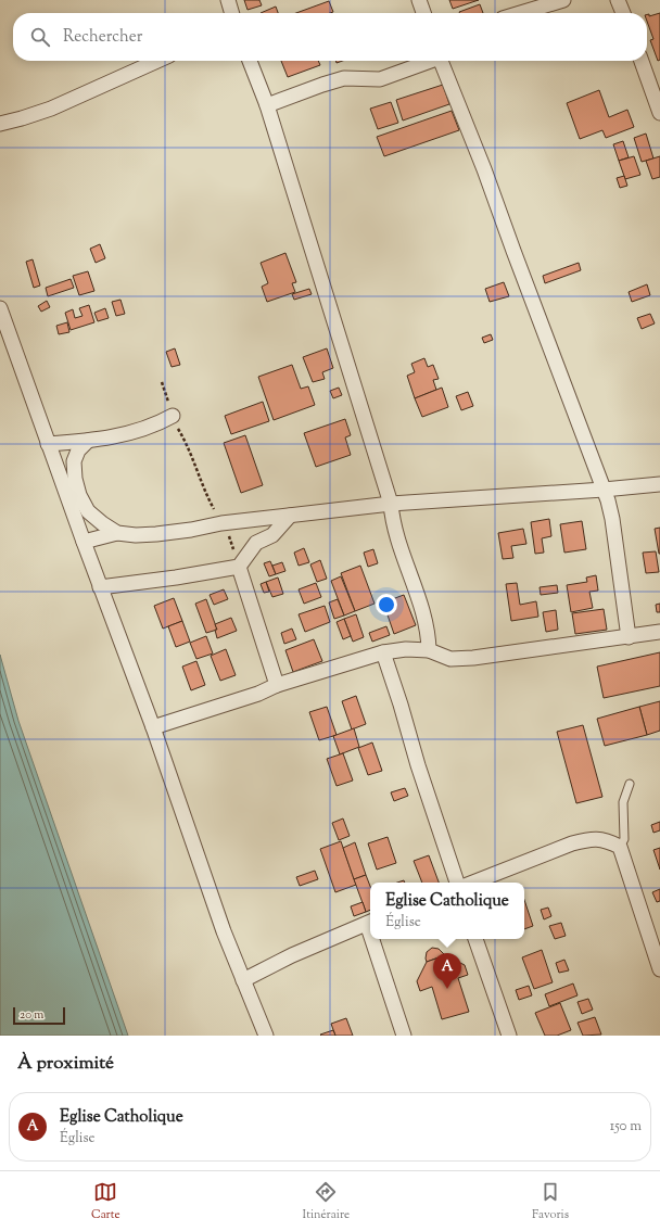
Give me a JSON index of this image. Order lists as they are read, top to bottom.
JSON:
{
  "scale_bar": "20 m",
  "page": {
    "search": "Rechercher",
    "popup": ["Eglise Catholique", "Église"],
    "pins": "A",
    "scale": "20 m",
    "heading": "À proximité",
    "list": [
      {
        "mark": "A",
        "name": "Eglise Catholique",
        "note": "Église",
        "value": "150 m"
      }
    ],
    "nav": ["Carte", "Itinéraire", "Favoris"]
  }
}
